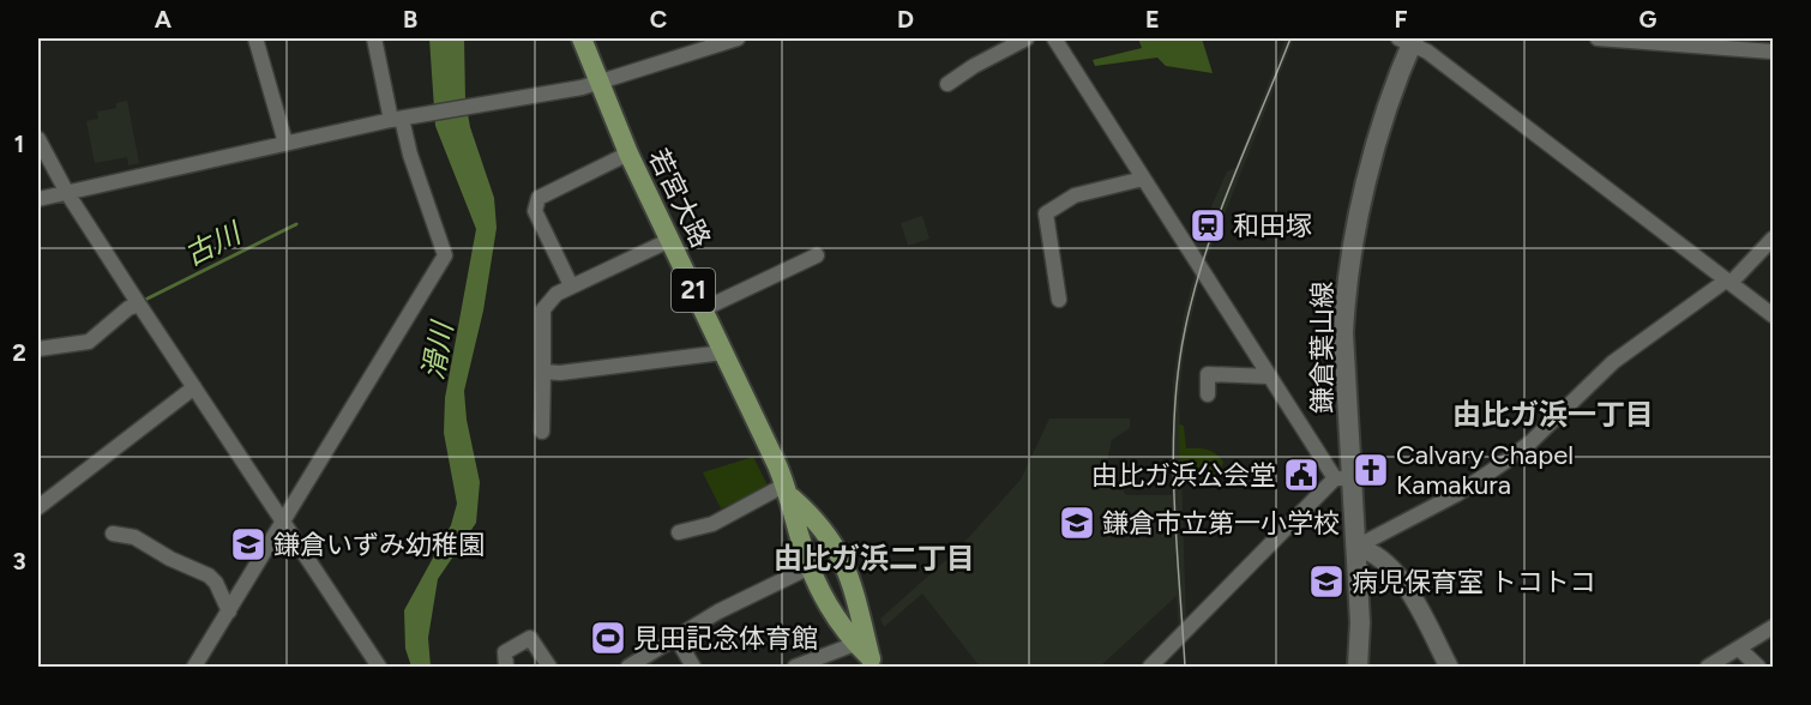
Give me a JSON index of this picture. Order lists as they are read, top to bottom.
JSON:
{
  "streets": {
    "main road": ["若宮大路", "21", "鎌倉葉山線"]
  },
  "districts": ["由比ガ浜一丁目", "由比ガ浜二丁目"],
  "water": ["古川", "滑川"],
  "places": {
    "station": ["和田塚"],
    "church": ["Calvary Chapel Kamakura"],
    "public building": ["由比ガ浜公会堂"],
    "school or university": ["鎌倉市立第一小学校", "鎌倉いずみ幼稚園", "病児保育室 トコトコ"],
    "sports": ["見田記念体育館"]
  },
  "grid": {
    "columns": [
      "A",
      "B",
      "C",
      "D",
      "E",
      "F",
      "G"
    ],
    "rows": ["1", "2", "3"]
  }
}
